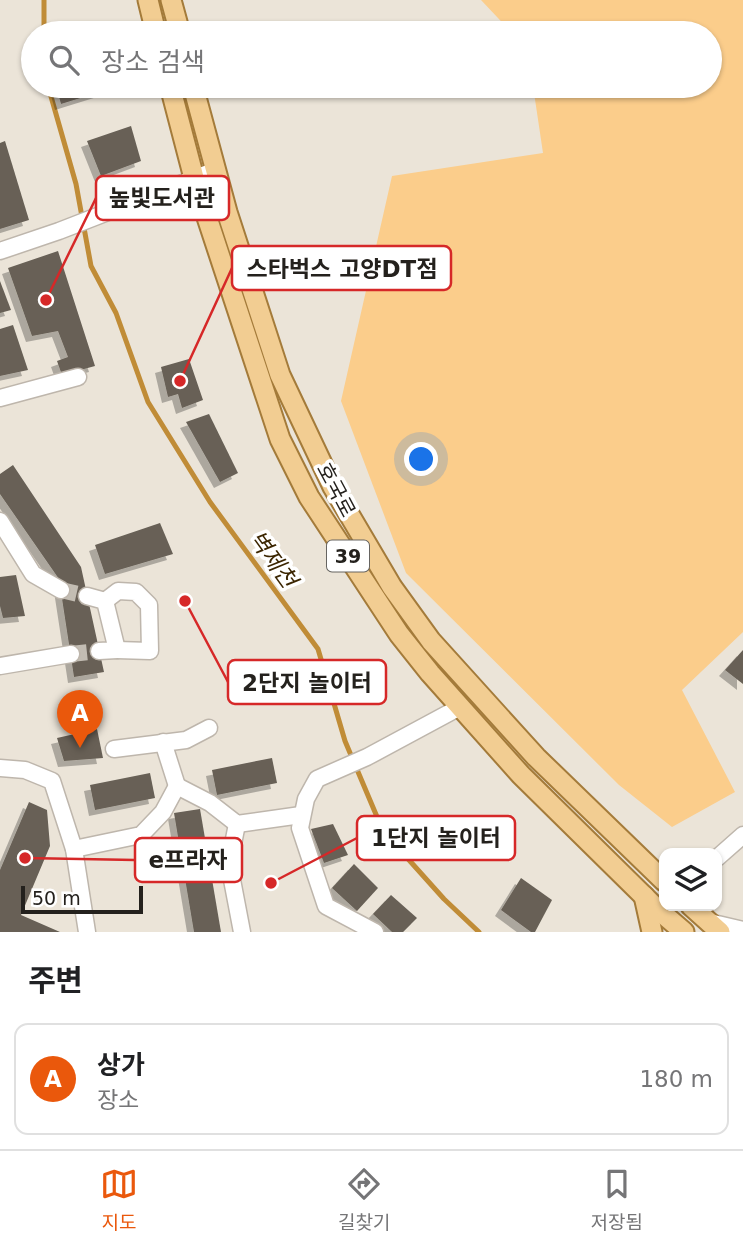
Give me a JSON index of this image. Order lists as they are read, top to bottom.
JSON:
{
  "streets": {
    "main road": ["호국로", "39"]
  },
  "water": ["벽제천"],
  "places": [
    "높빛도서관",
    "스타벅스 고양DT점",
    "2단지 놀이터",
    "e프라자",
    "1단지 놀이터"
  ],
  "scale_bar": "50 m",
  "page": {
    "search": "장소 검색",
    "pins": "A",
    "scale": "50 m",
    "heading": "주변",
    "list": [
      {
        "mark": "A",
        "name": "상가",
        "note": "장소",
        "value": "180 m"
      }
    ],
    "nav": ["지도", "길찾기", "저장됨"]
  }
}
